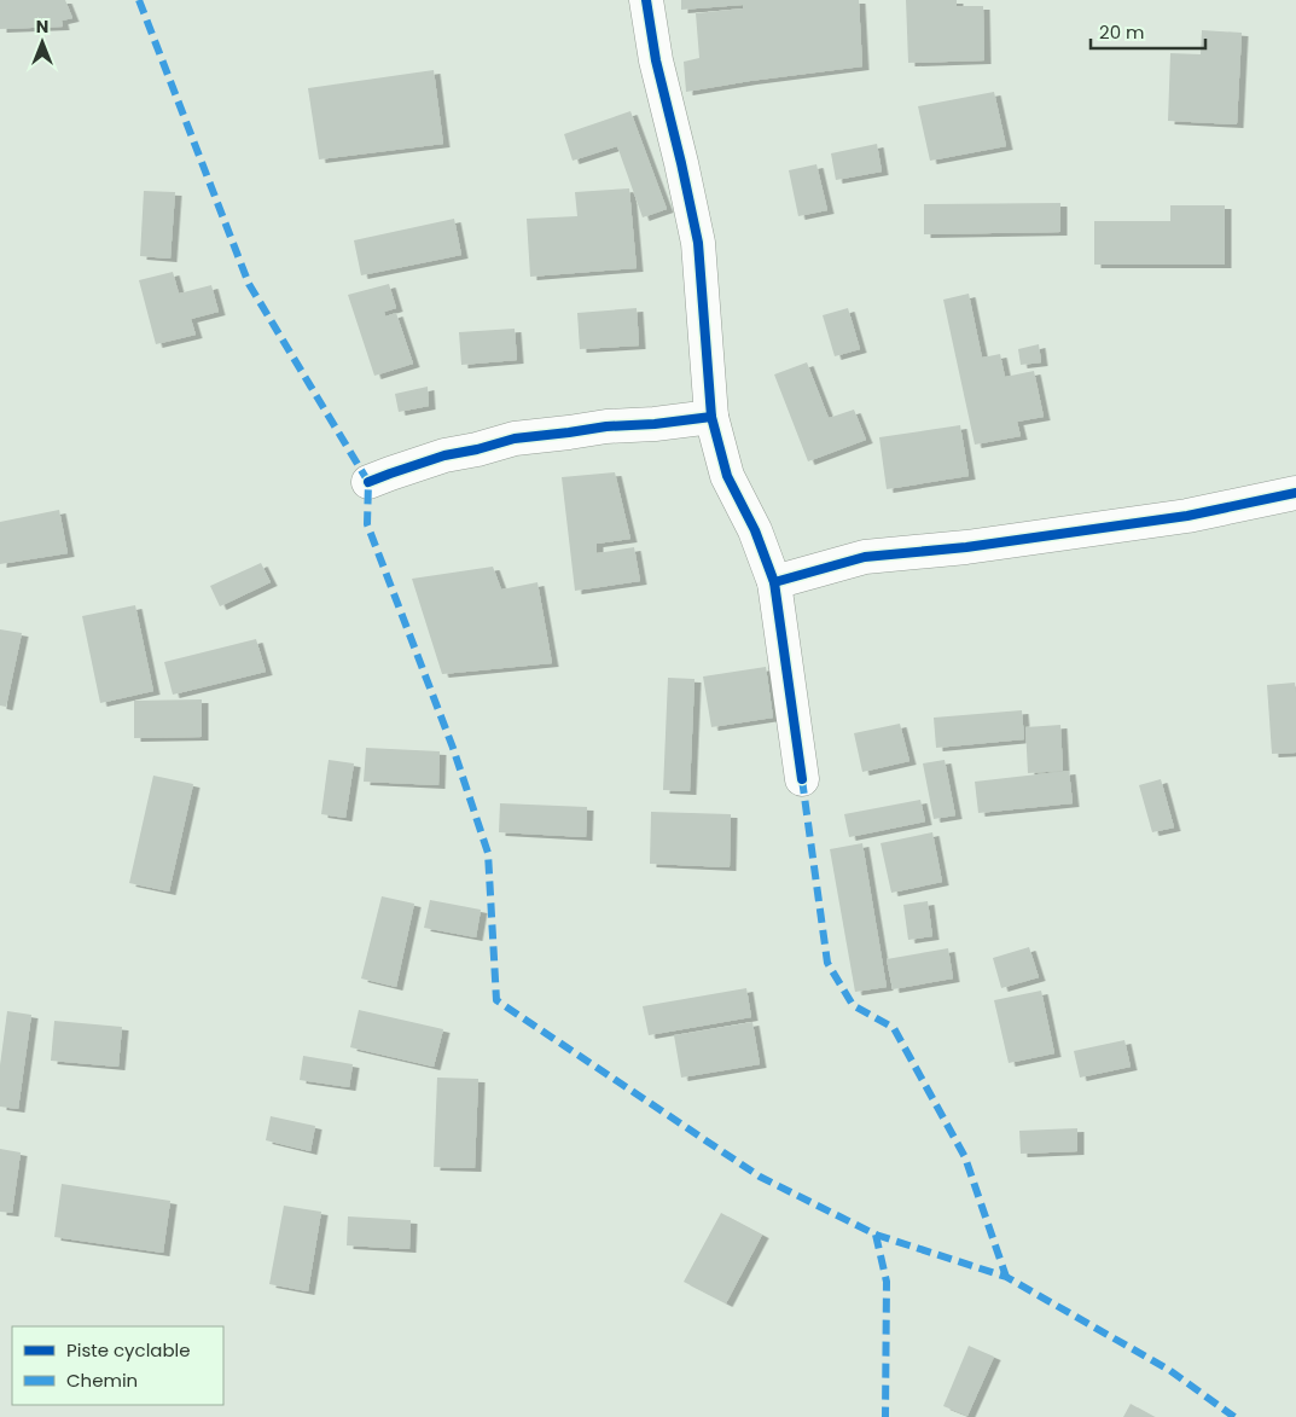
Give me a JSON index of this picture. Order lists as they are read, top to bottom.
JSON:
{
  "legend": ["Piste cyclable", "Chemin"],
  "scale_bar": "20 m",
  "north": "top"
}
